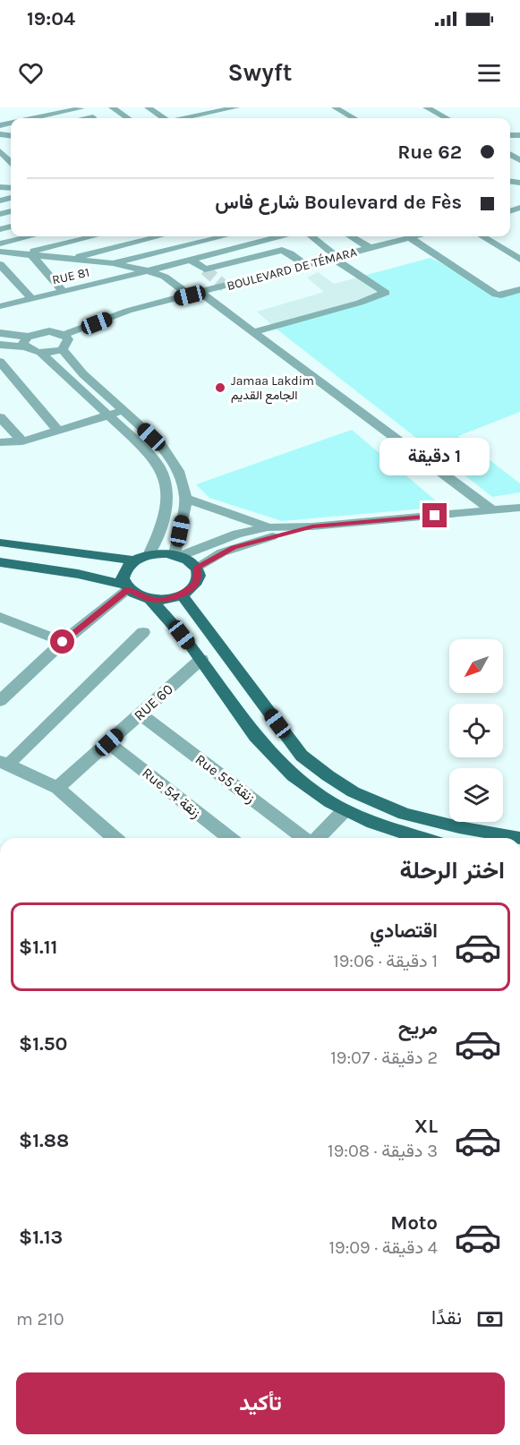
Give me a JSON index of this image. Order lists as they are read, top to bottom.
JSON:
{
  "streets": {
    "street": [
      "BOULEVARD DE TÉMARA",
      "RUE 81",
      "RUE 60",
      "Rue 55 زنقة",
      "Rue 54 زنقة"
    ]
  },
  "crossings": [
    ["RUE 60", "Rue 55 زنقة"],
    ["RUE 60", "Rue 54 زنقة"]
  ],
  "places": ["Jamaa Lakdim الجامع القديم"],
  "north": "bottom left",
  "page": {
    "status": "19:04",
    "header": "Swyft",
    "banner": ["Rue 62", "Boulevard de Fès شارع فاس"],
    "bubble": "1 دقيقة",
    "heading": "اختر الرحلة",
    "list": [
      {
        "name": "اقتصادي",
        "note": "1 دقيقة · 19:06",
        "value": "$1.11"
      },
      {
        "name": "مريح",
        "note": "2 دقيقة · 19:07",
        "value": "$1.50"
      },
      {
        "name": "XL",
        "note": "3 دقيقة · 19:08",
        "value": "$1.88"
      },
      {
        "name": "Moto",
        "note": "4 دقيقة · 19:09",
        "value": "$1.13"
      }
    ],
    "pay": ["نقدًا", "210 m"],
    "buttons": "تأكيد"
  }
}
